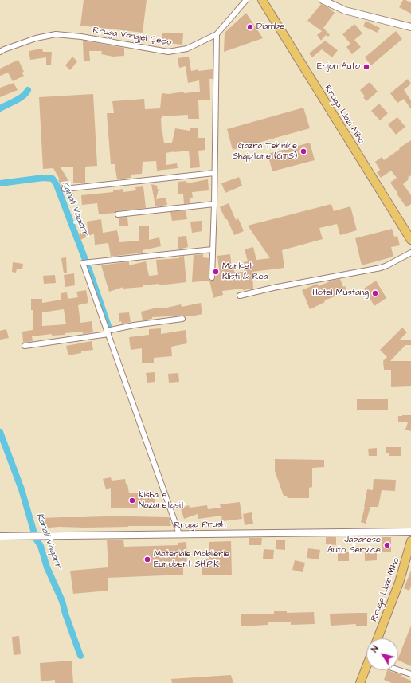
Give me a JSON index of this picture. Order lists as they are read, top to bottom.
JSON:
{
  "streets": {
    "main road": ["Rruga Llazi Miho"],
    "street": ["Rruga Vangjel Çeço", "Rruga Prush"]
  },
  "water": ["Kanali Vaqarr"],
  "places": [
    "Diambe",
    "Erjon Auto",
    "Gazra Teknike Shqiptare (GTS)",
    "Market Klisti & Rea",
    "Hotel Mustang",
    "Kisha e Nazaretasit",
    "Japanese Auto Service",
    "Materiale Mobilerie Eurobert SH.P.K"
  ],
  "north": "top left"
}
